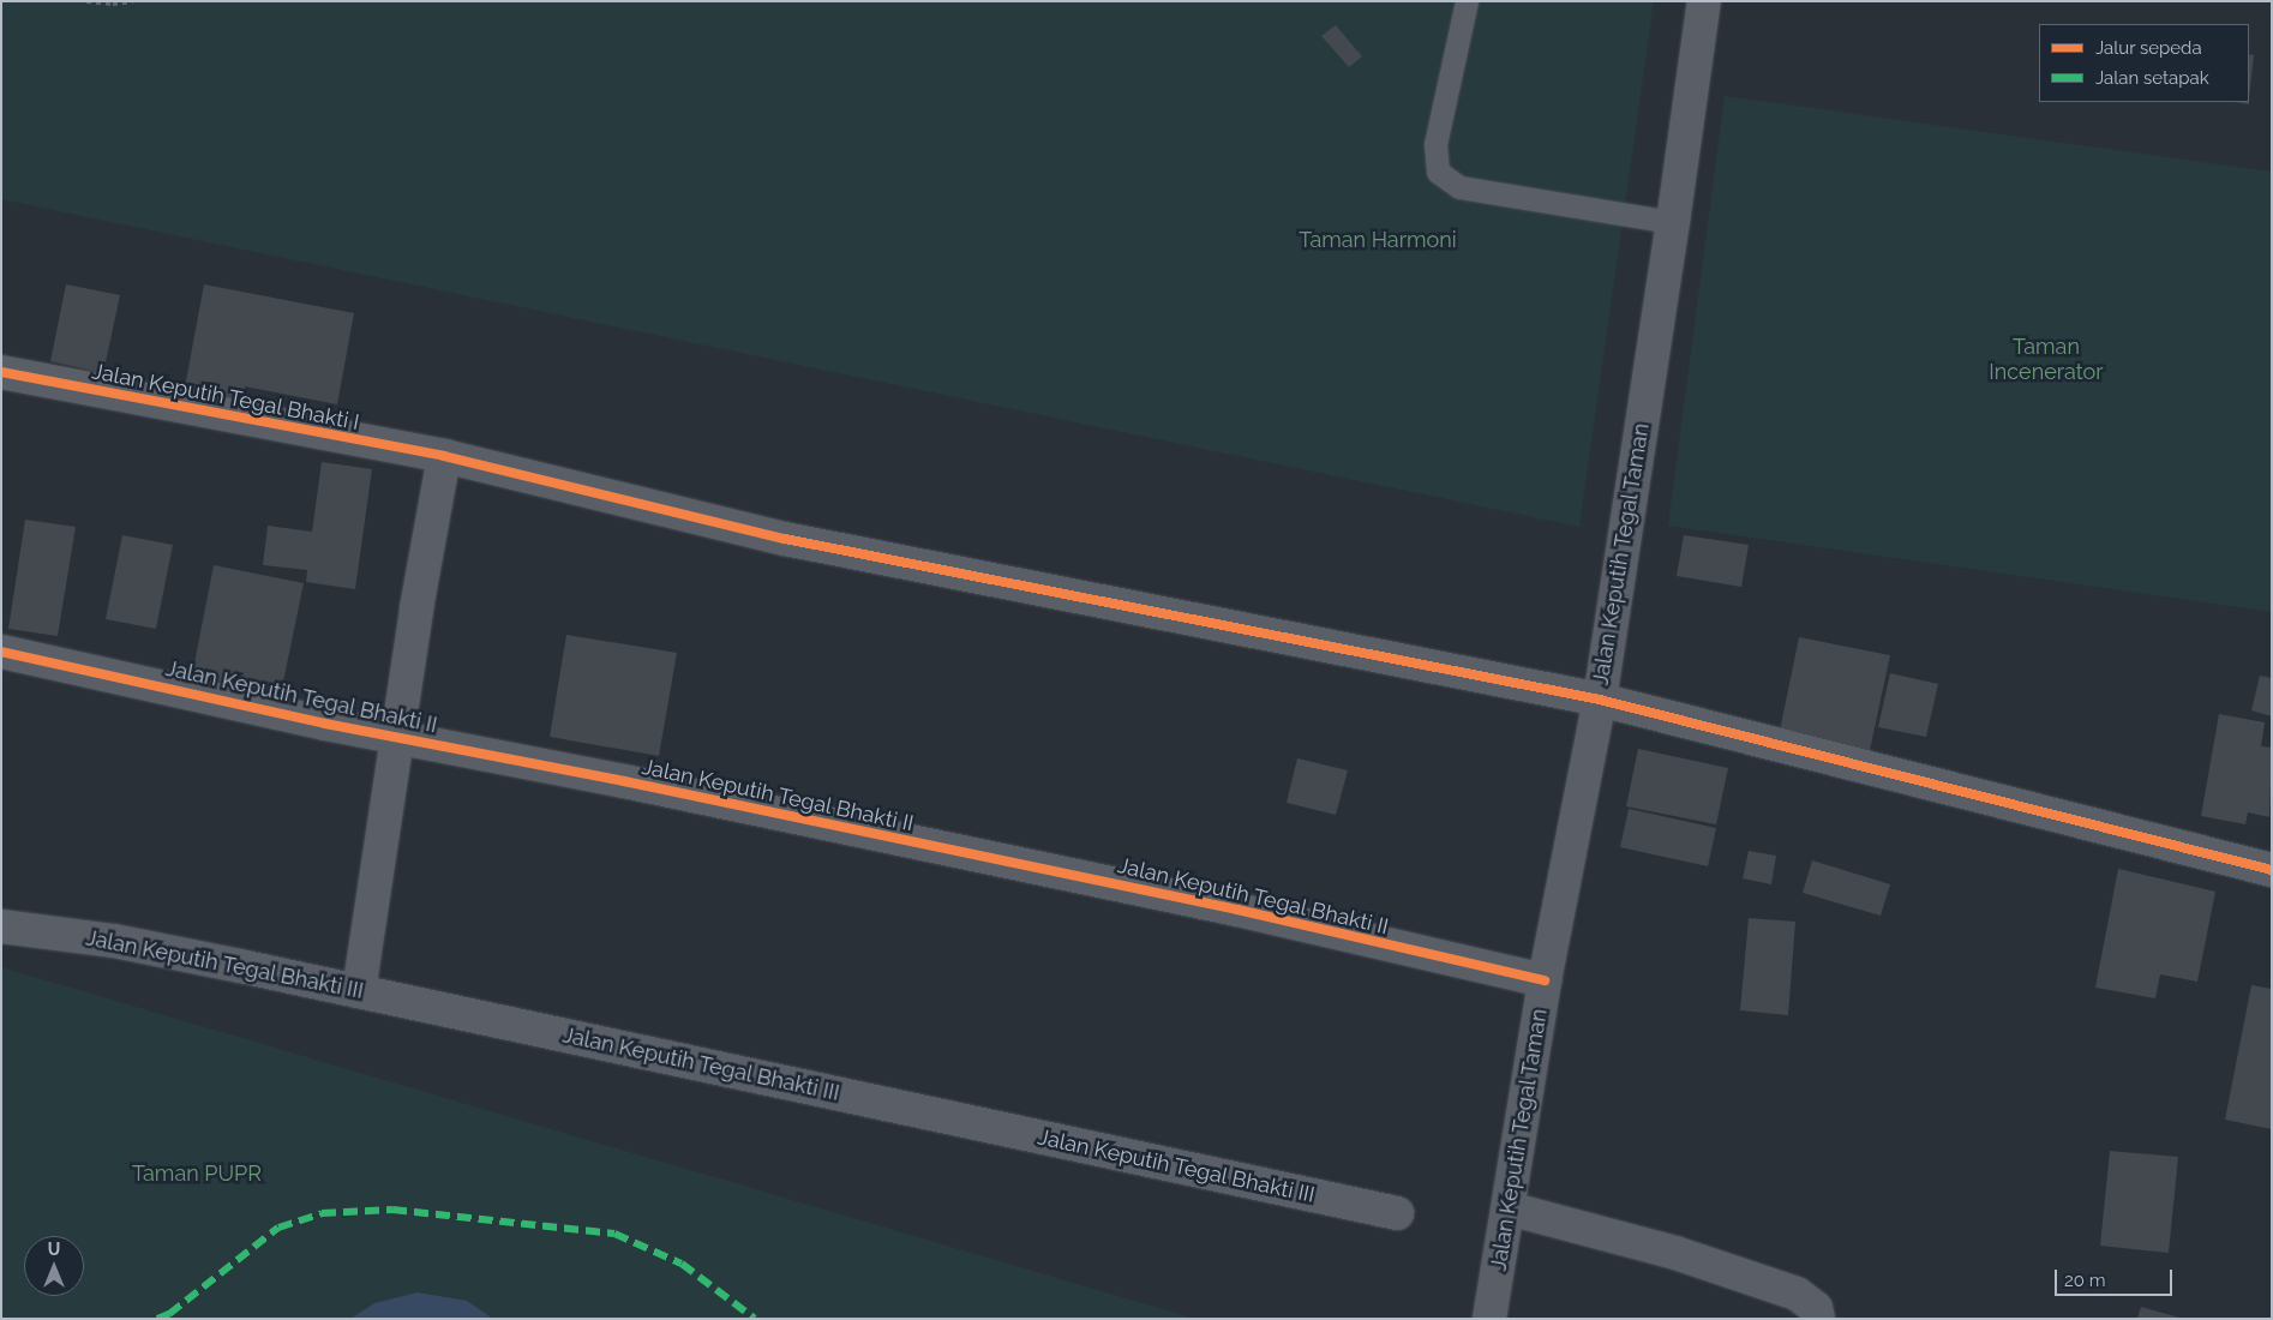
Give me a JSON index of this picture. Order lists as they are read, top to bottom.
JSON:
{
  "streets": {
    "street": [
      "Jalan Keputih Tegal Bhakti I",
      "Jalan Keputih Tegal Taman",
      "Jalan Keputih Tegal Bhakti II",
      "Jalan Keputih Tegal Bhakti III"
    ]
  },
  "crossings": [
    ["Jalan Keputih Tegal Bhakti I", "Jalan Keputih Tegal Taman"],
    ["Jalan Keputih Tegal Taman", "Jalan Keputih Tegal Bhakti II"]
  ],
  "parks": ["Taman Harmoni", "Taman Incenerator", "Taman PUPR"],
  "legend": ["Jalur sepeda", "Jalan setapak"],
  "scale_bar": "20 m",
  "north": "top"
}
